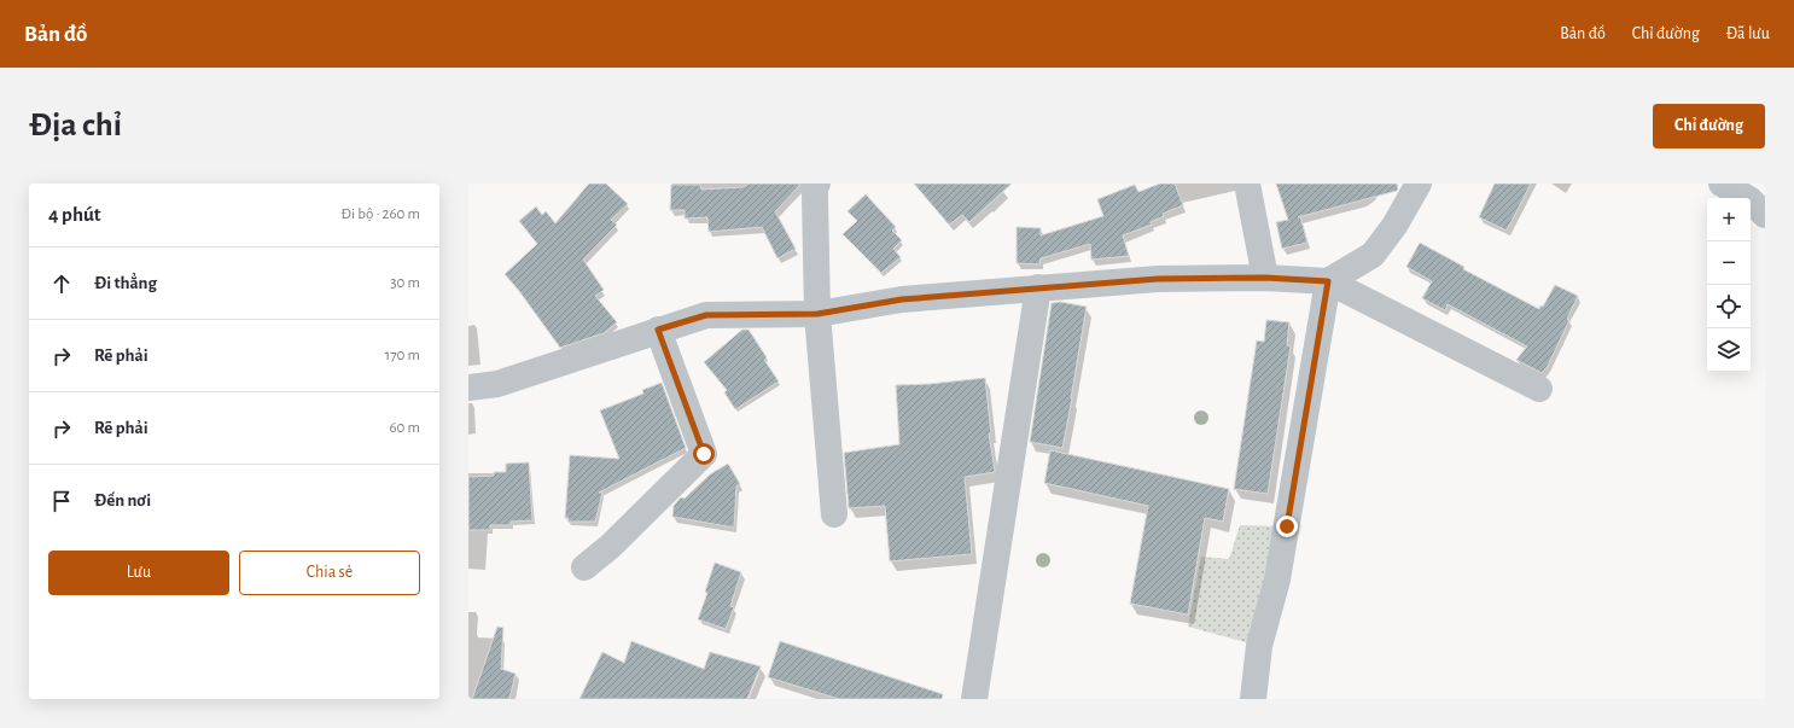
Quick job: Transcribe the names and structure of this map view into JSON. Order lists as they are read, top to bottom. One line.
{"page":{"header":"Bản đồ","nav":["Bản đồ","Chỉ đường","Đã lưu"],"buttons":["Chỉ đường",["Lưu","Chia sẻ"]],"title":"Địa chỉ","heading":["4 phút","Đi bộ · 260 m"],"map_buttons":["+","−"],"list":[["Đi thẳng","30 m"],["Rẽ phải","170 m"],["Rẽ phải","60 m"],"Đến nơi"]}}
